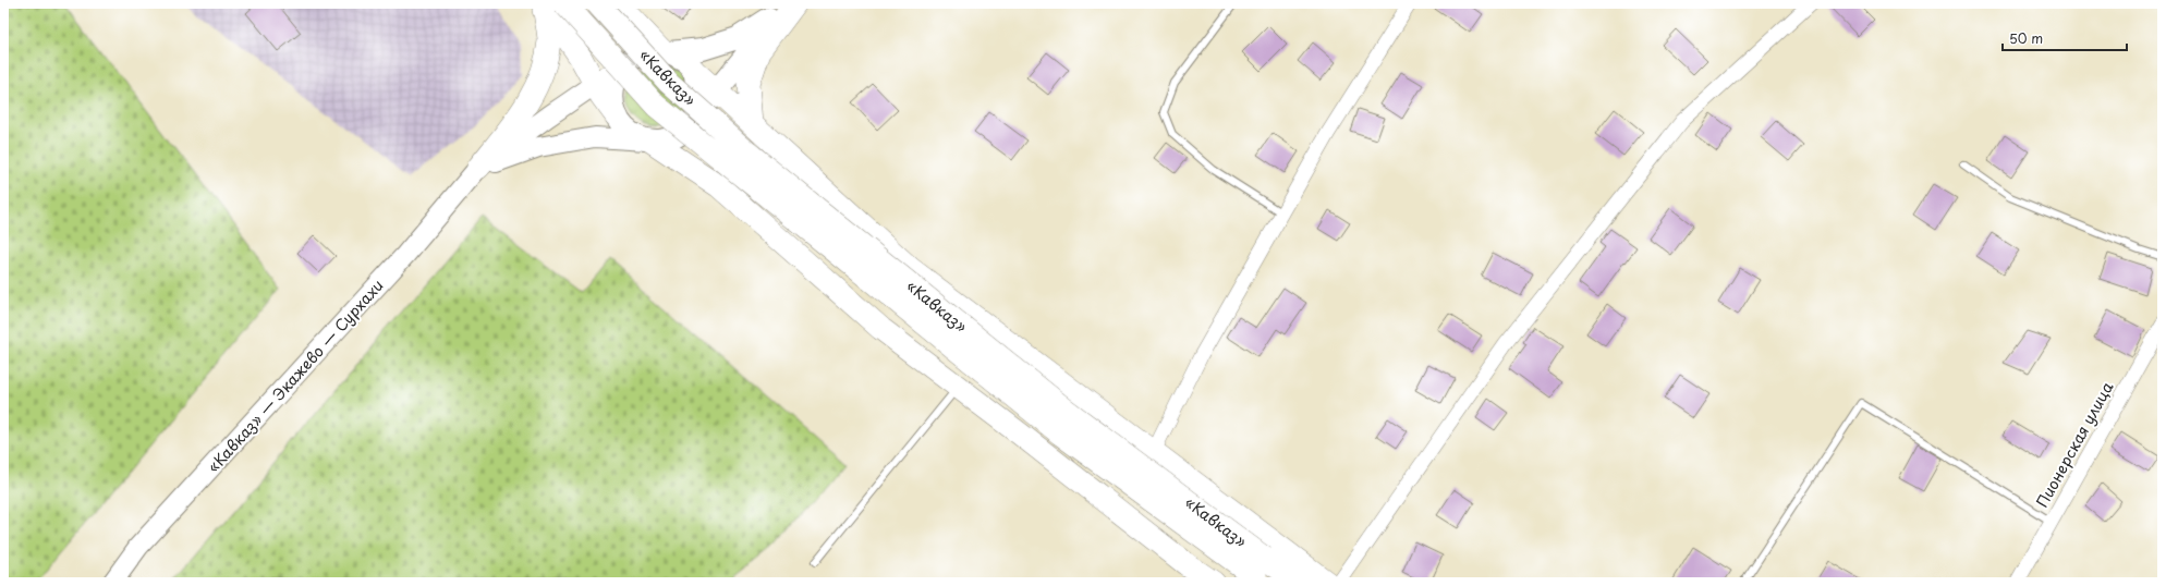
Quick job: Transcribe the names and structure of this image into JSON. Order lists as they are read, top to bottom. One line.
{"streets":{"highway":["«Кавказ»"],"main road":["«Кавказ» — Экажево — Сурхахи"],"street":["Пионерская улица"]},"crossings":[["«Кавказ»","«Кавказ» — Экажево — Сурхахи"]],"scale_bar":"50 m"}
